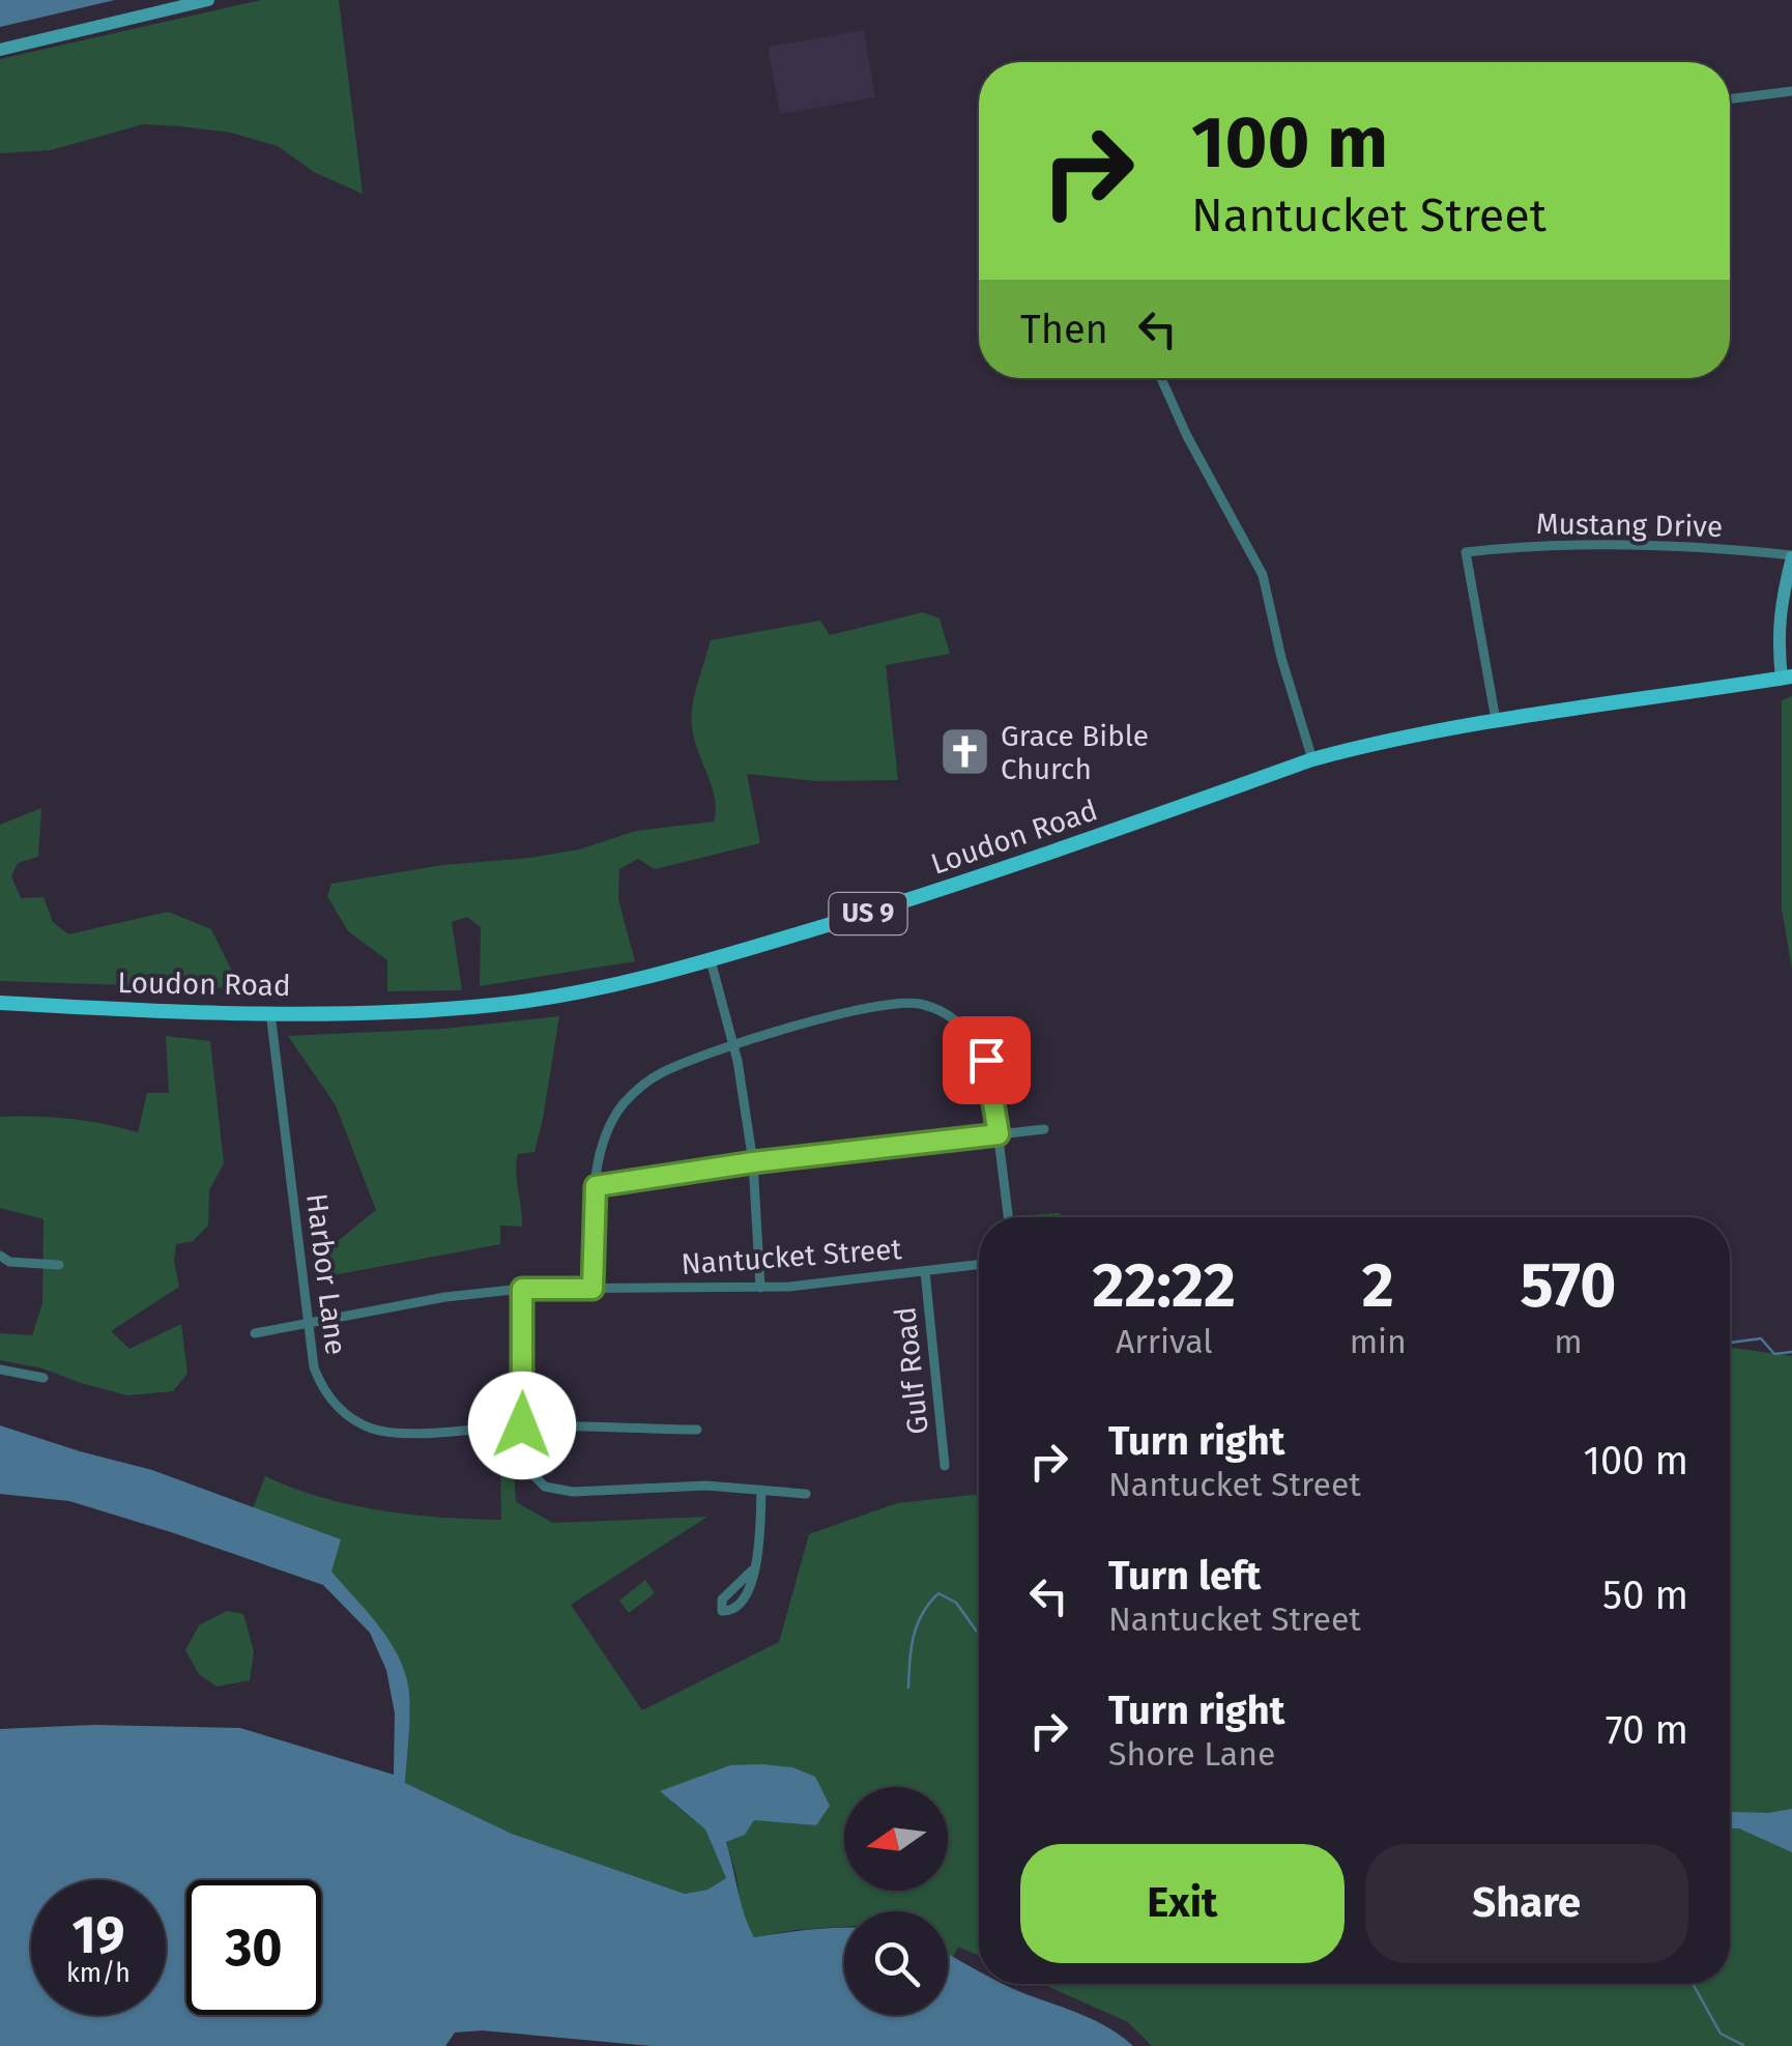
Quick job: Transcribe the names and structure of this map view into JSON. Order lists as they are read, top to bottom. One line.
{"streets":{"main road":["Loudon Road","US 9"],"street":["Mustang Drive","Nantucket Street","Harbor Lane","Gulf Road"]},"crossings":[["Mustang Drive","Loudon Road"],["Loudon Road","Harbor Lane"],["Nantucket Street","Harbor Lane"],["Nantucket Street","Gulf Road"]],"places":{"church":["Grace Bible Church"]},"north":"left","page":{"turn":["100 m","Nantucket Street"],"then":"Then","eta":["22:22","Arrival","2","min","570","m"],"list":[{"name":"Turn right","note":"Nantucket Street","value":"100 m"},{"name":"Turn left","note":"Nantucket Street","value":"50 m"},{"name":"Turn right","note":"Shore Lane","value":"70 m"}],"buttons":["Exit","Share"],"speed":"19 km/h","limit":"30"}}
